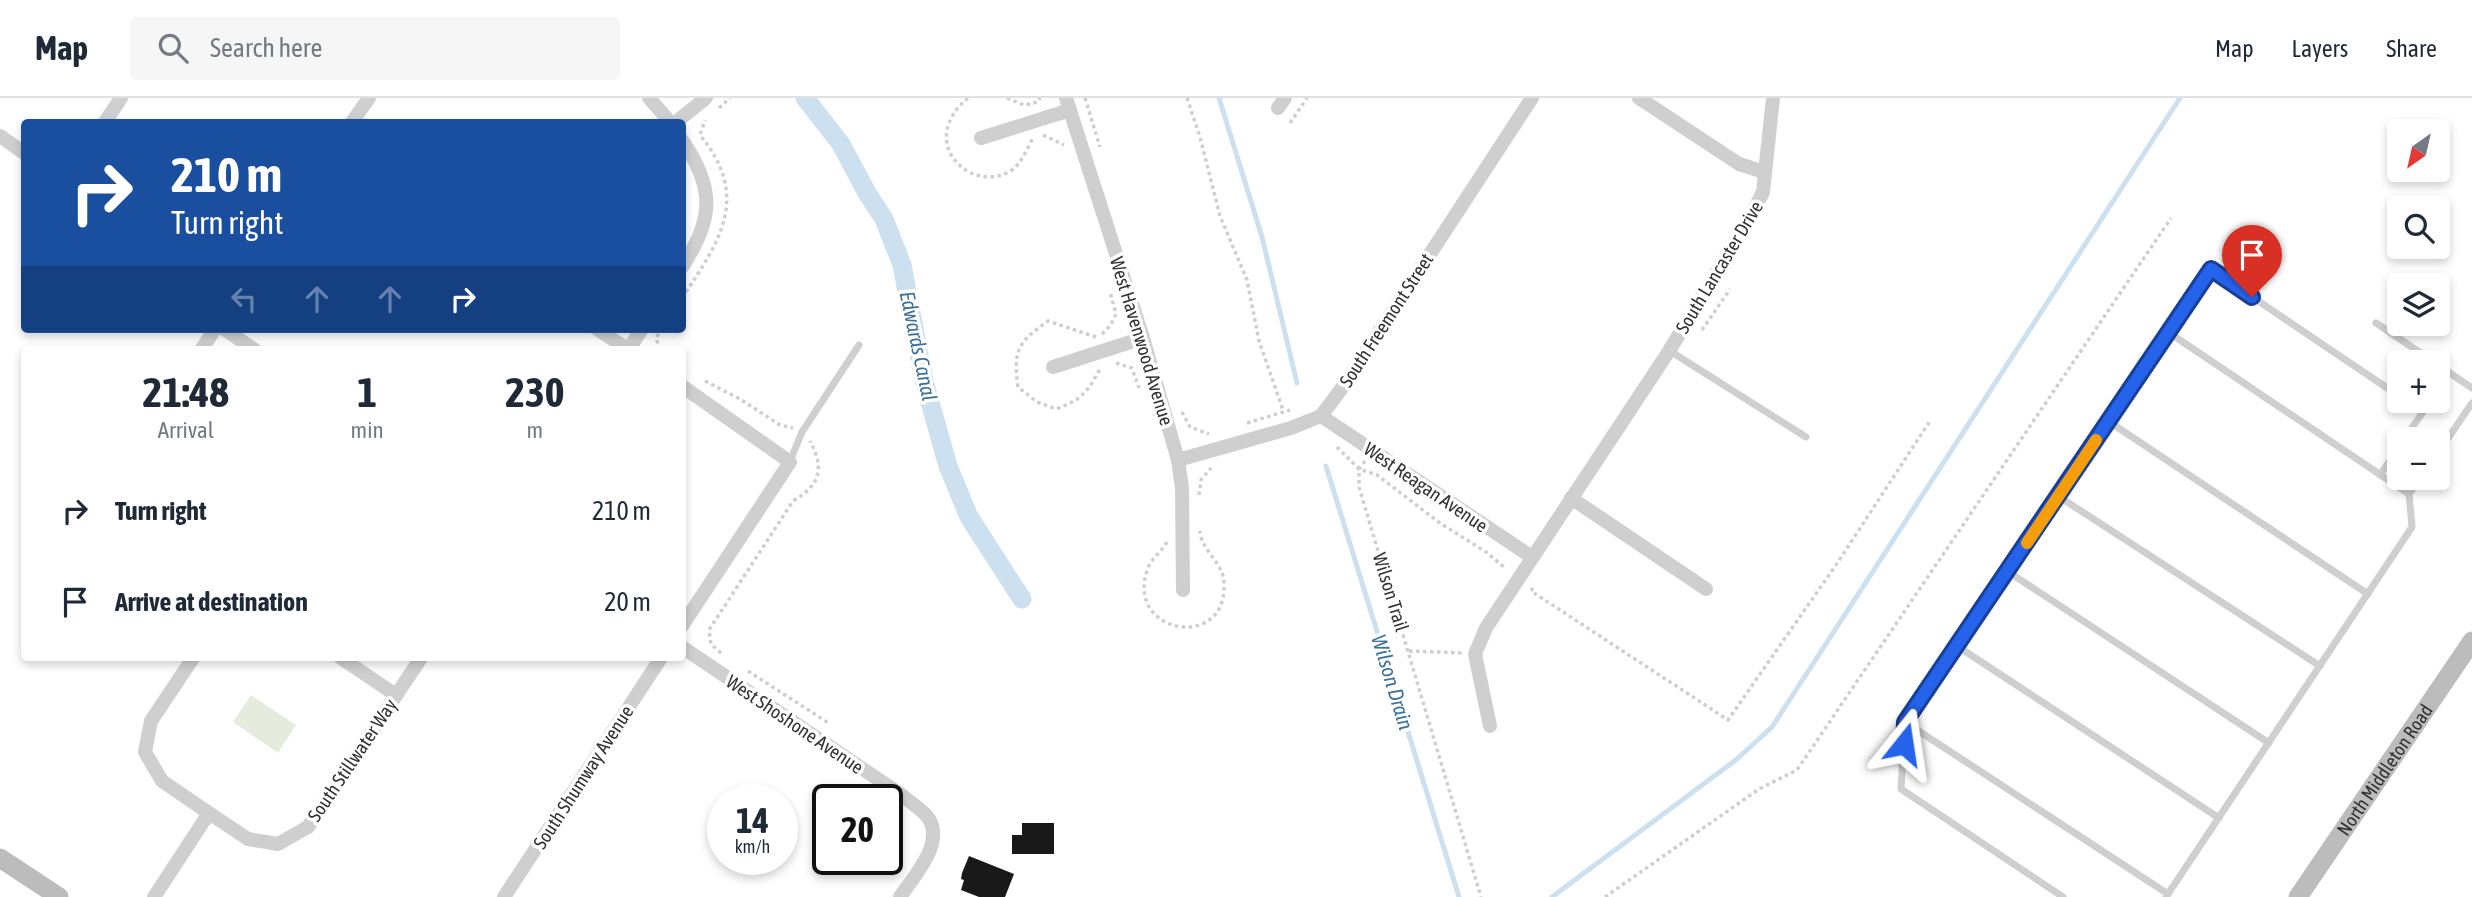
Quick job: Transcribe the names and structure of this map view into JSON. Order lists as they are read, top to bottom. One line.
{"streets":{"main road":["North Middleton Road"],"street":["South Lancaster Drive","South Freemont Street","West Havenwood Avenue","West Reagan Avenue","West Shoshone Avenue","South Stillwater Way","South Shumway Avenue"],"path":["Wilson Trail"]},"crossings":[["South Lancaster Drive","West Reagan Avenue"],["South Freemont Street","West Reagan Avenue"],["West Reagan Avenue","Wilson Trail"]],"water":["Edwards Canal","Wilson Drain"],"north":"bottom left","page":{"header":"Map","search":"Search here","nav":["Map","Layers","Share"],"map_buttons":["+","−"],"turn":["210 m","Turn right"],"eta":["21:48","Arrival","1","min","230","m"],"list":[{"name":"Turn right","value":"210 m"},{"name":"Arrive at destination","value":"20 m"}],"speed":"14 km/h","limit":"20"}}
